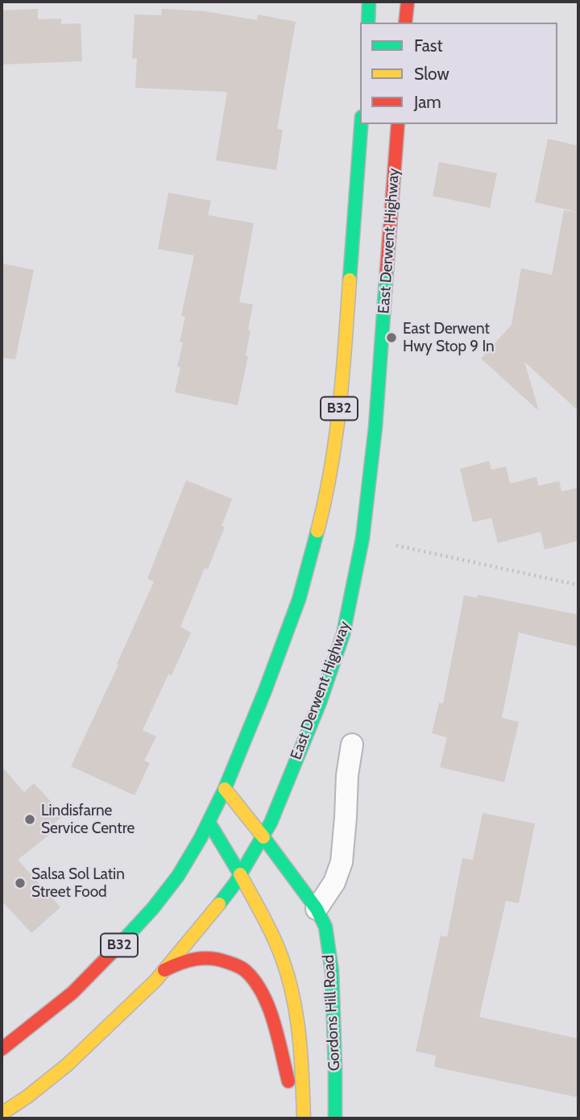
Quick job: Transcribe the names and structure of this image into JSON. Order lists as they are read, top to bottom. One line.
{"streets":{"main road":["East Derwent Highway","B32","Gordons Hill Road"]},"crossings":[["East Derwent Highway","Gordons Hill Road"],["B32","Gordons Hill Road"]],"places":["East Derwent Hwy Stop 9 In","Lindisfarne Service Centre","Salsa Sol Latin Street Food"],"legend":["Fast","Slow","Jam"]}
